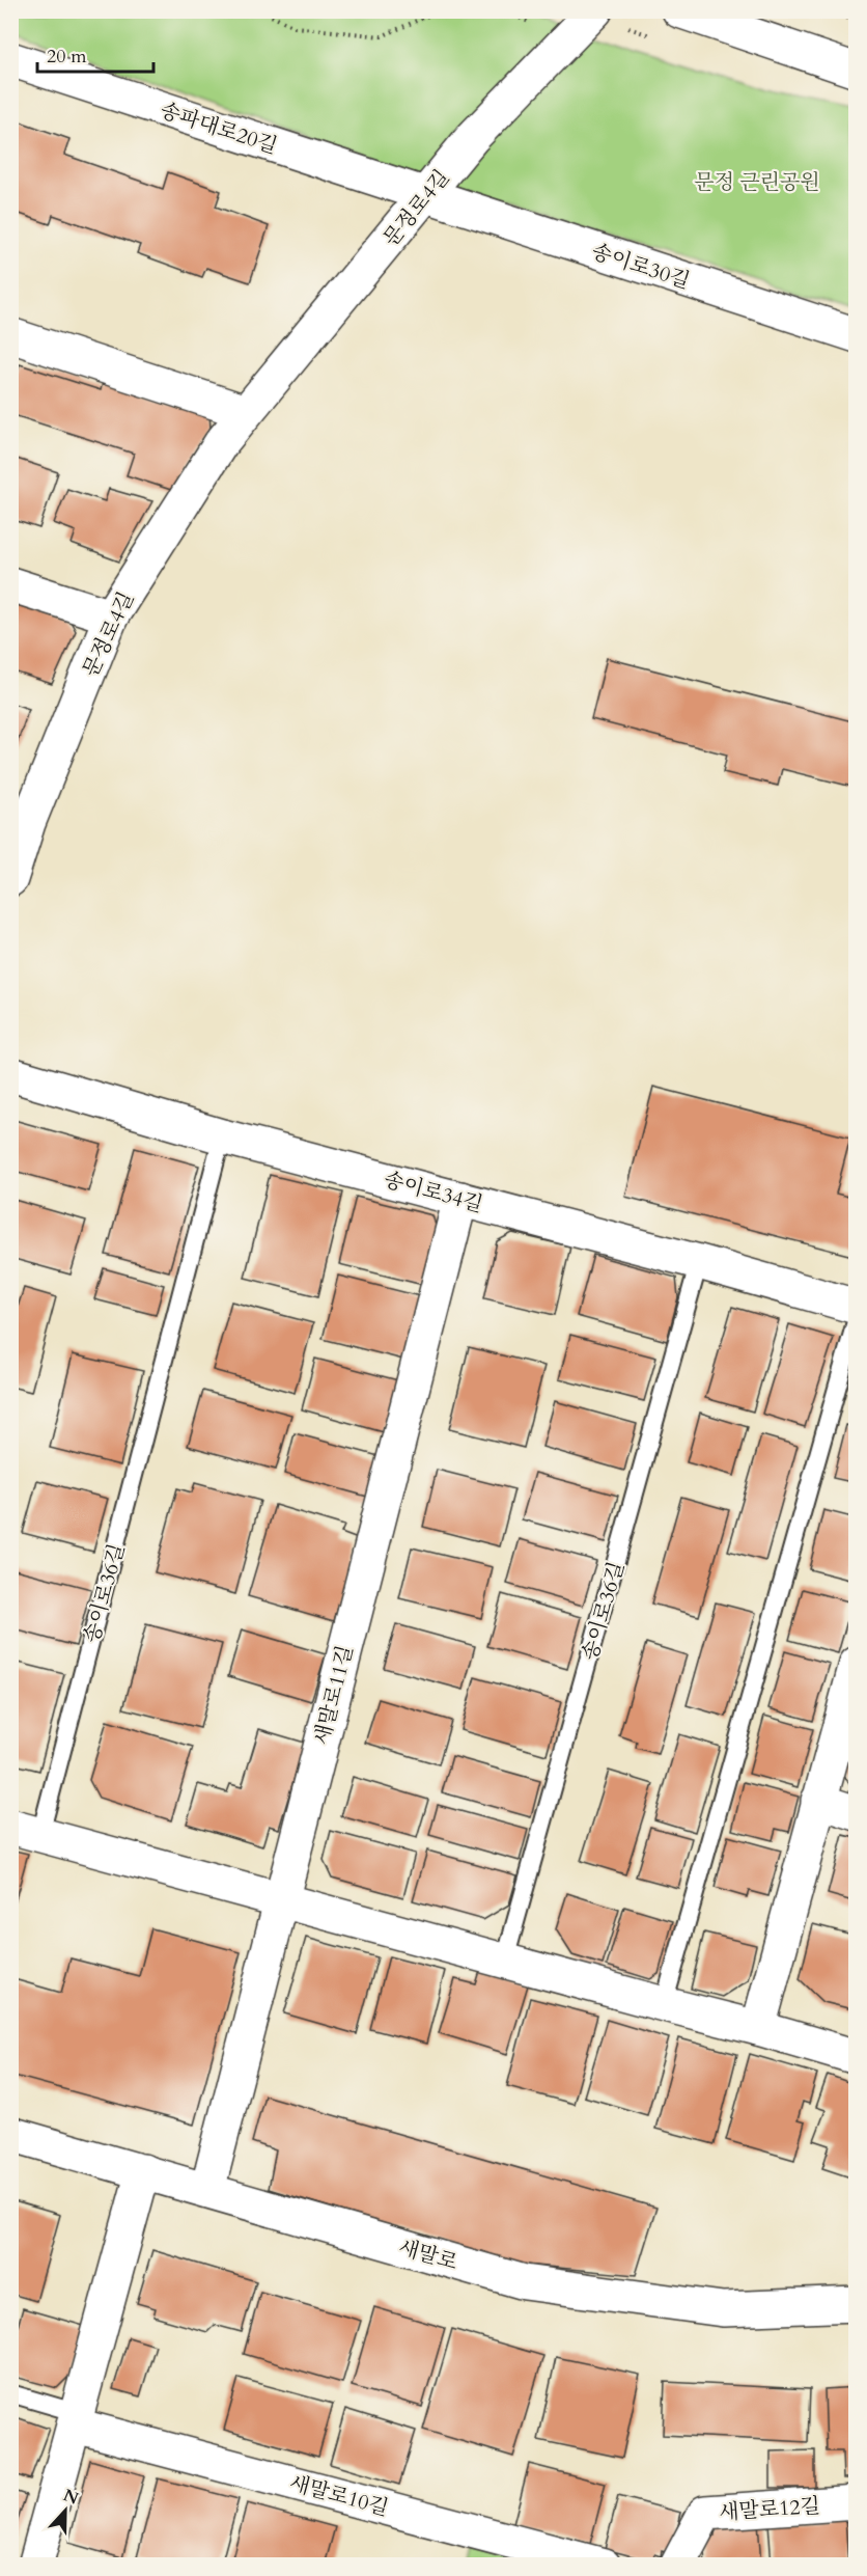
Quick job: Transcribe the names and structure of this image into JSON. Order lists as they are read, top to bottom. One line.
{"streets":{"street":["송파대로20길","문정로4길","송이로30길","송이로34길","송이로36길","새말로11길","새말로","새말로10길","새말로12길"]},"crossings":[["송파대로20길","문정로4길"],["송파대로20길","송이로30길"],["문정로4길","송이로30길"],["송이로34길","송이로36길"],["송이로34길","새말로11길"],["송이로36길","새말로11길"],["새말로11길","새말로"]],"parks":["문정 근린공원"],"scale_bar":"20 m","north":"top"}
